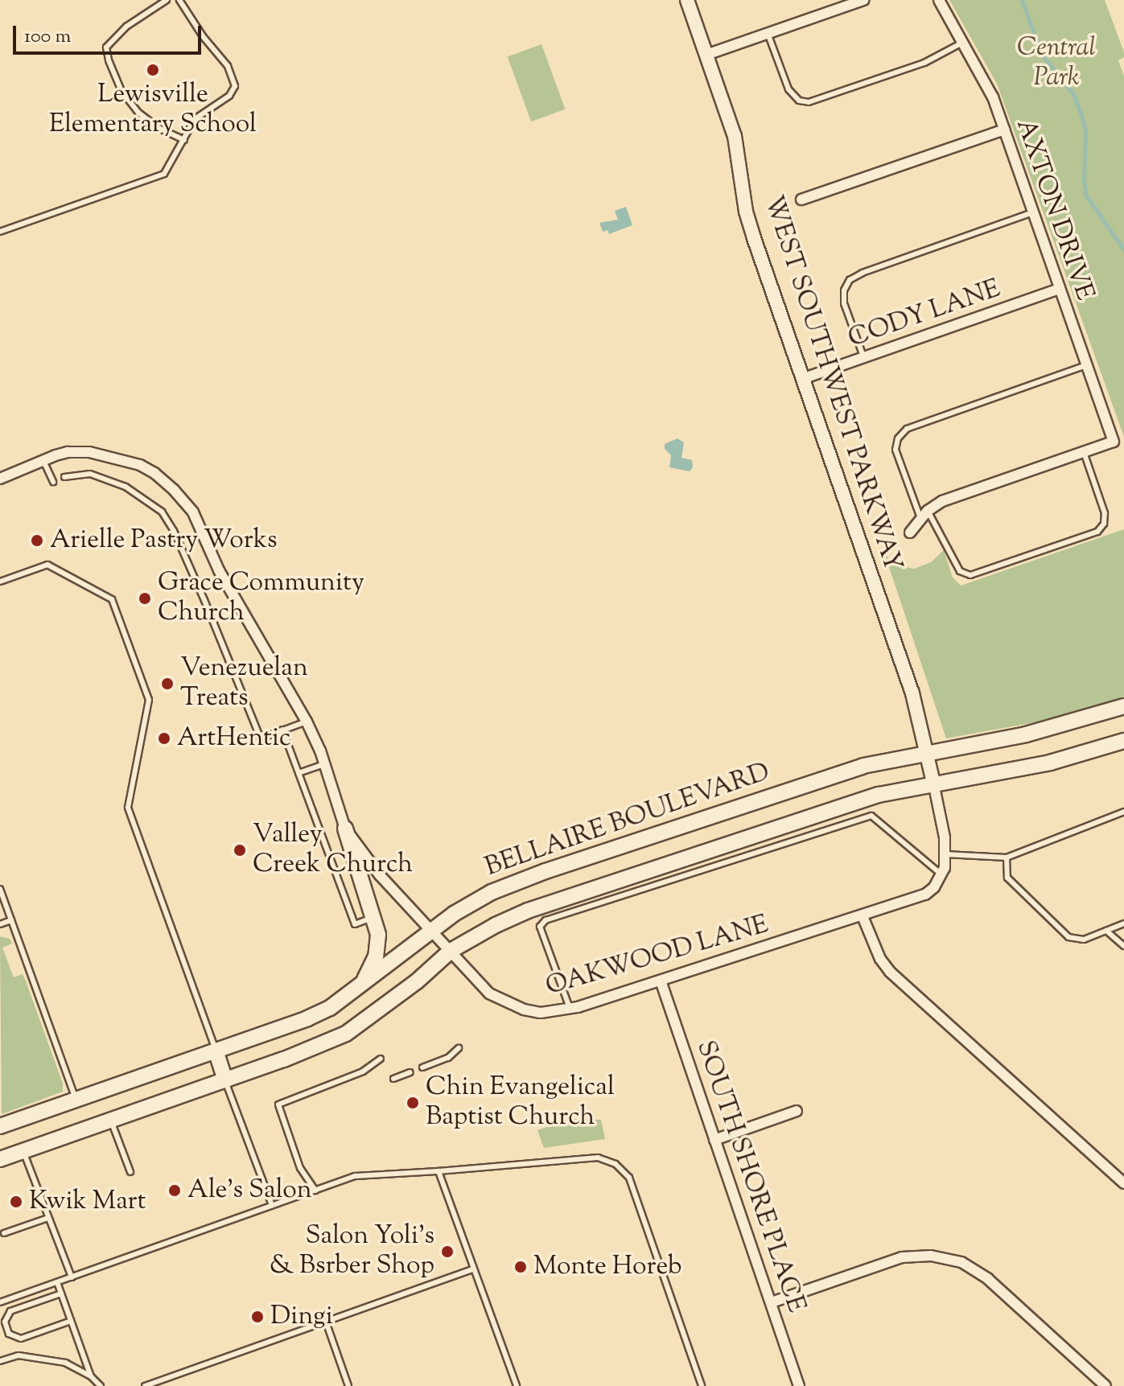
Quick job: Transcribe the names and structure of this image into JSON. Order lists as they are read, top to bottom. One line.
{"streets":{"main road":["BELLAIRE BOULEVARD"],"street":["AXTON DRIVE","CODY LANE","WEST SOUTHWEST PARKWAY","OAKWOOD LANE","SOUTH SHORE PLACE"]},"crossings":[["AXTON DRIVE","CODY LANE"],["CODY LANE","WEST SOUTHWEST PARKWAY"],["WEST SOUTHWEST PARKWAY","BELLAIRE BOULEVARD"],["BELLAIRE BOULEVARD","OAKWOOD LANE"],["OAKWOOD LANE","SOUTH SHORE PLACE"]],"parks":["Central Park"],"places":["Lewisville Elementary School","Arielle Pastry Works","Grace Community Church","Venezuelan Treats","ArtHentic","Valley Creek Church","Chin Evangelical Baptist Church","Ale's Salon","Kwik Mart","Salon Yoli's & Bsrber Shop","Monte Horeb","Dingi"],"scale_bar":"100 m"}
